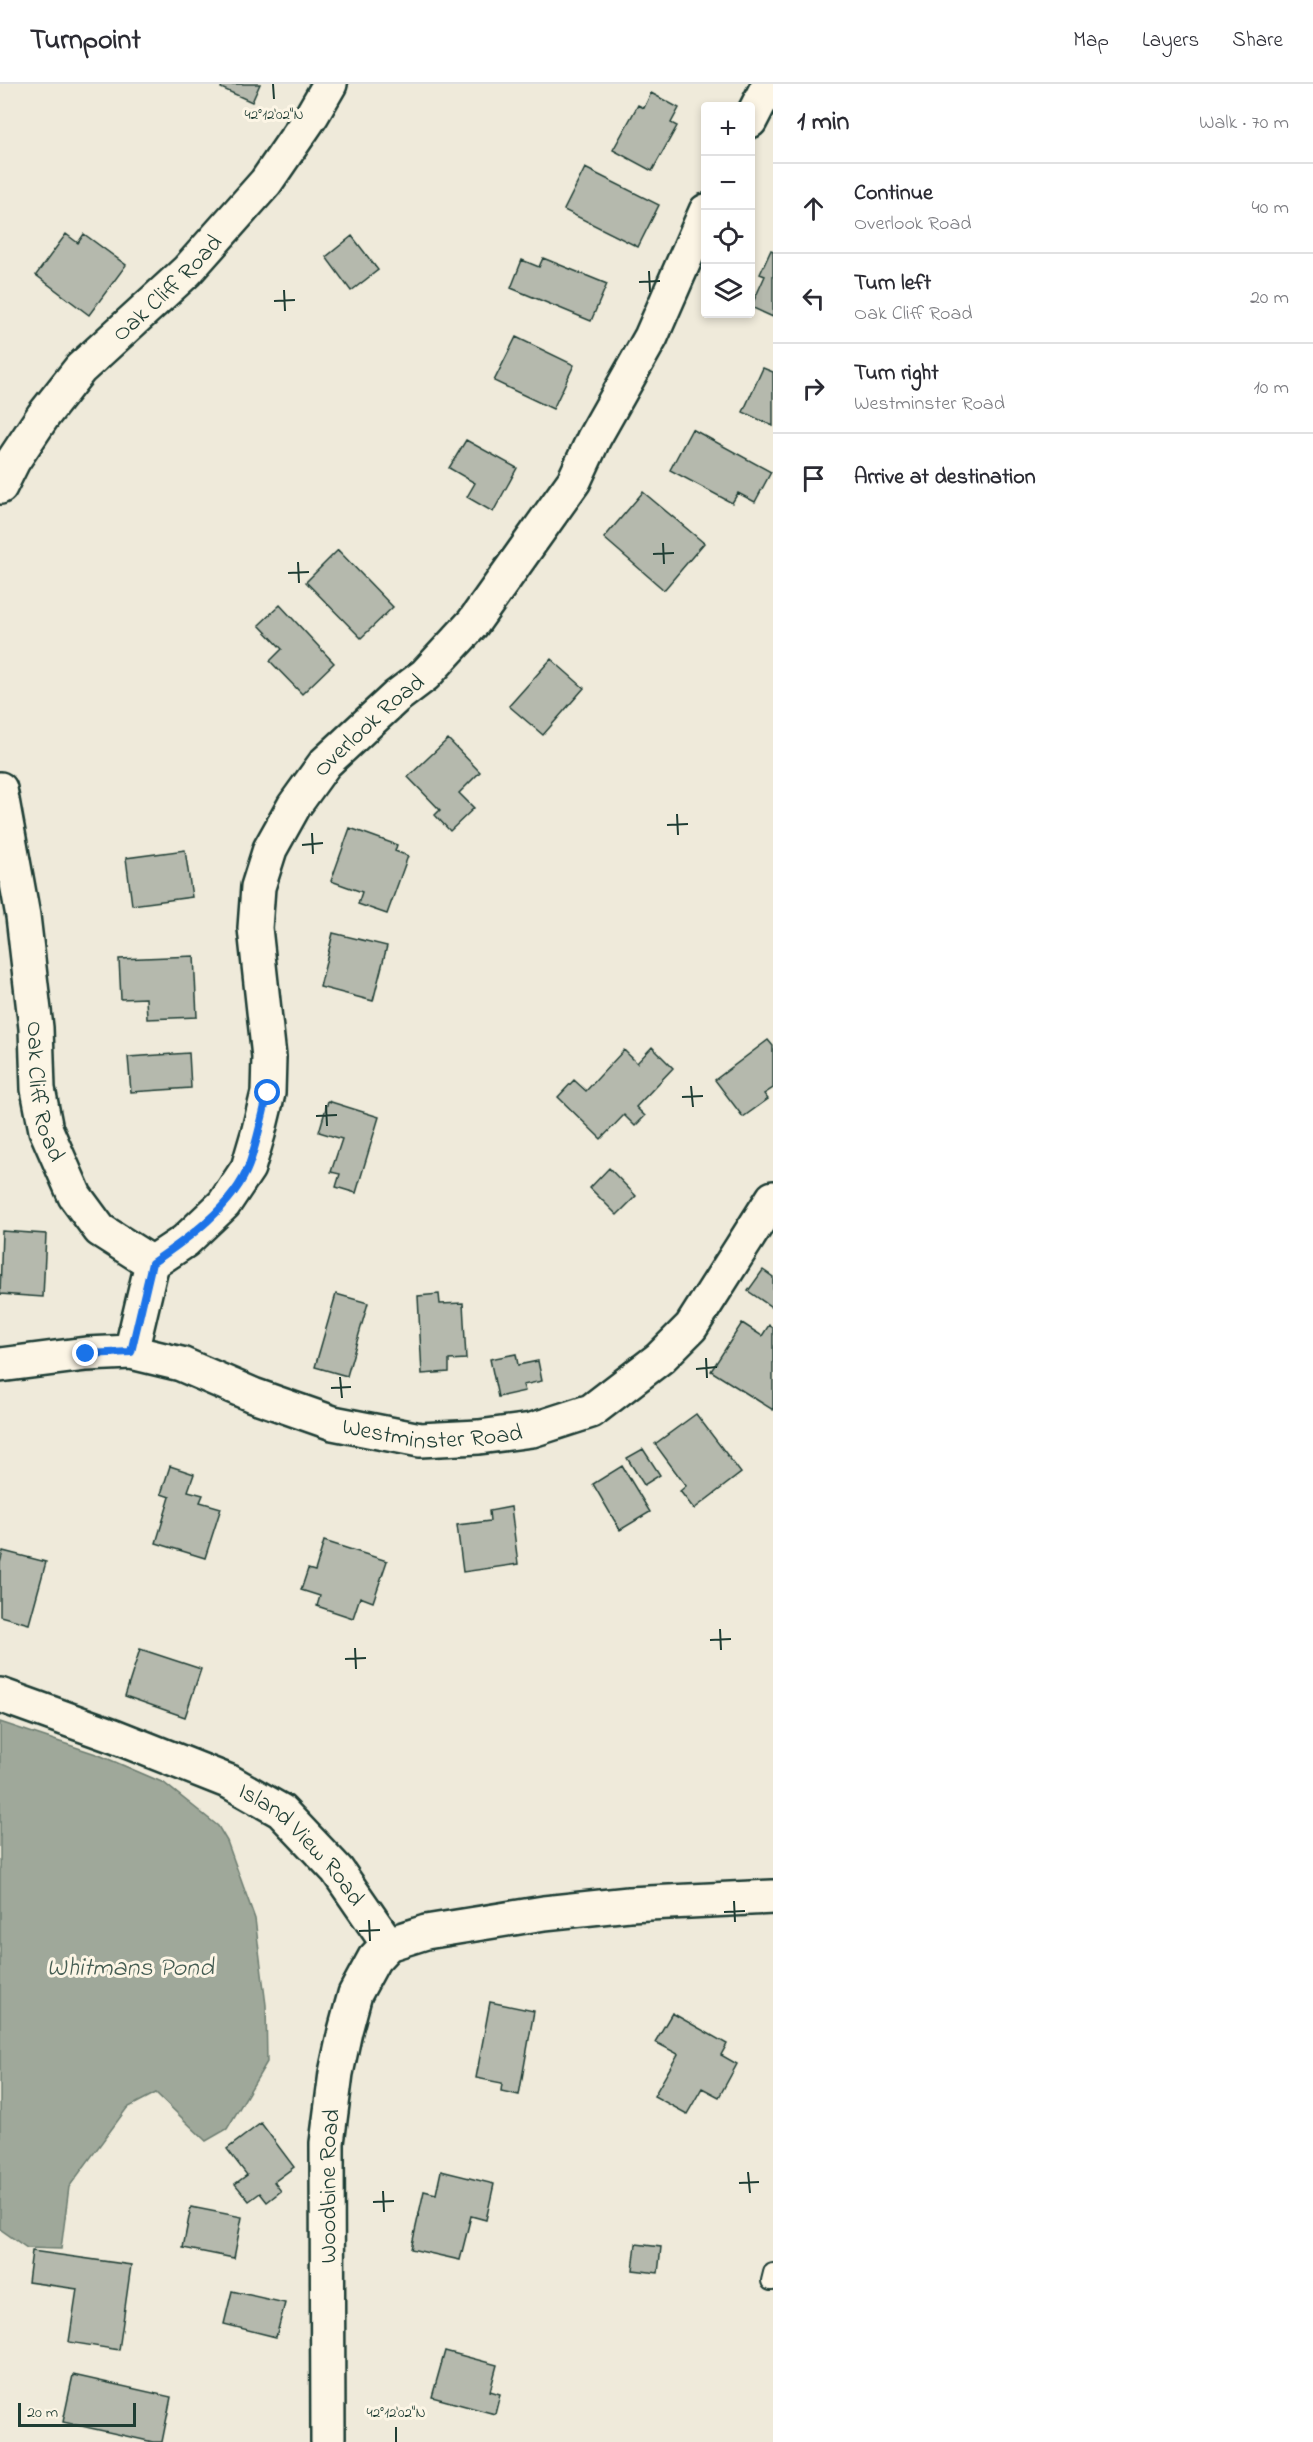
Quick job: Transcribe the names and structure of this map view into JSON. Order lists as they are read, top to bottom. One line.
{"streets":{"street":["Oak Cliff Road","Overlook Road","Westminster Road","Island View Road","Woodbine Road"]},"crossings":[["Oak Cliff Road","Overlook Road"],["Island View Road","Woodbine Road"]],"water":["Whitmans Pond"],"scale_bar":"20 m","page":{"header":"Turnpoint","nav":["Map","Layers","Share"],"heading":["1 min","Walk · 70 m"],"map_buttons":["+","−"],"list":[["Continue","Overlook Road","40 m"],["Turn left","Oak Cliff Road","20 m"],["Turn right","Westminster Road","10 m"],"Arrive at destination"],"scale":"20 m"},"coordinates":["42°12'02\"N"]}
